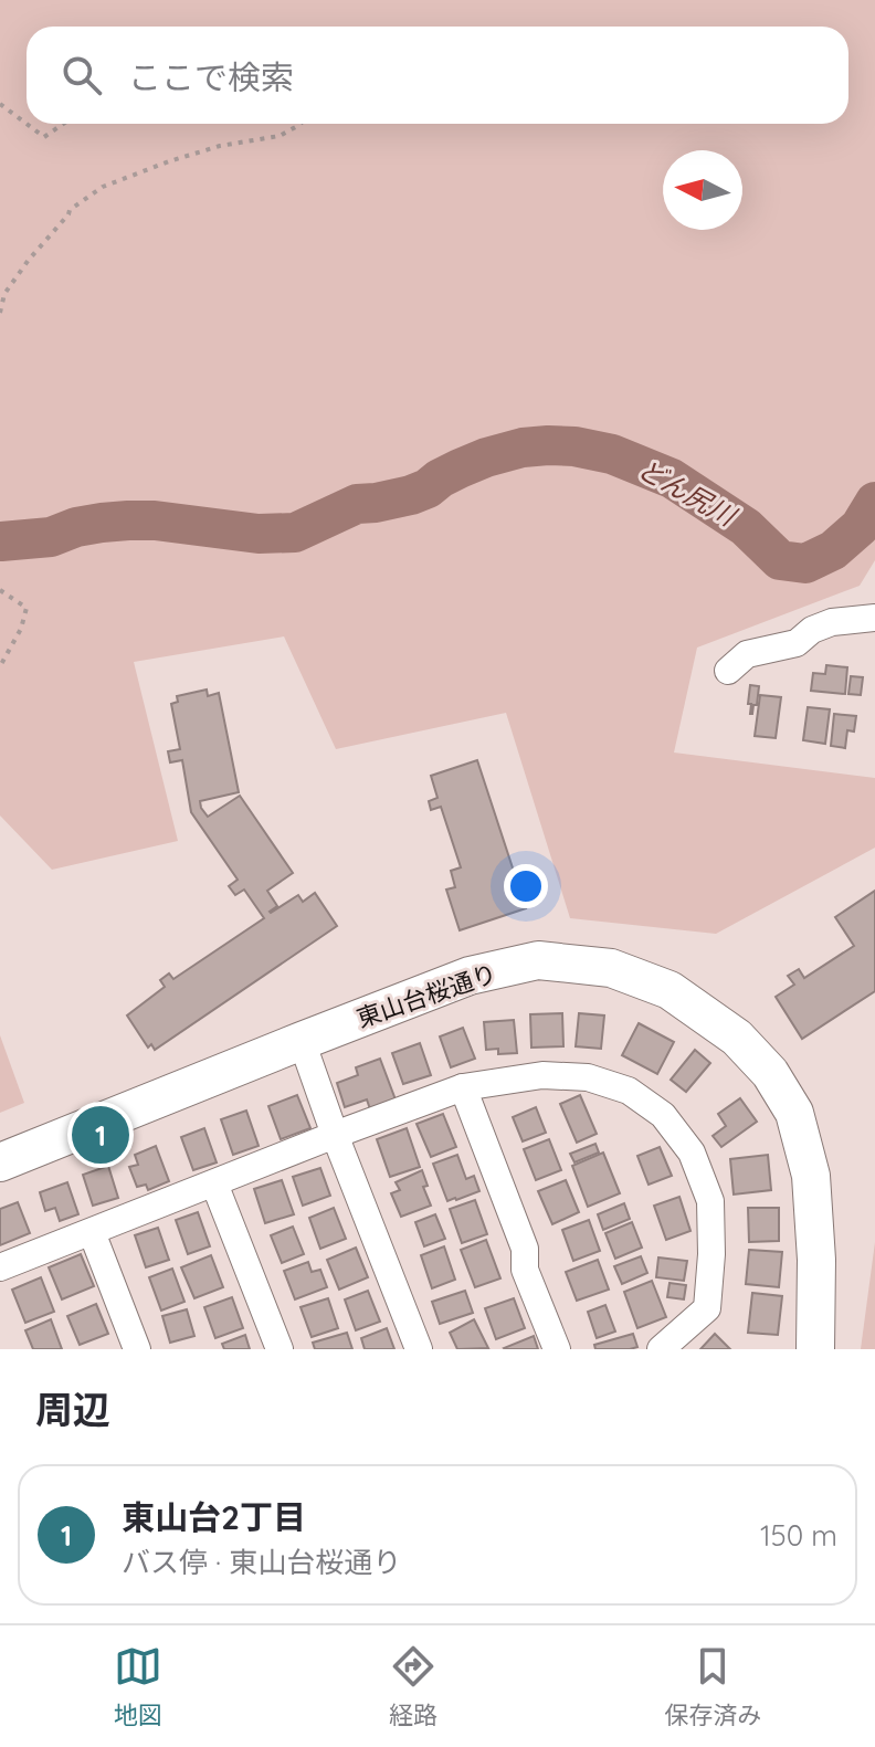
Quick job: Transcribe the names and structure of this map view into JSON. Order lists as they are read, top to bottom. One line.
{"streets":{"street":["東山台桜通り"]},"water":["どん尻川"],"north":"left","page":{"search":"ここで検索","pins":"1","heading":"周辺","list":[{"mark":"1","name":"東山台2丁目","note":"バス停 · 東山台桜通り","value":"150 m"}],"nav":["地図","経路","保存済み"]}}
